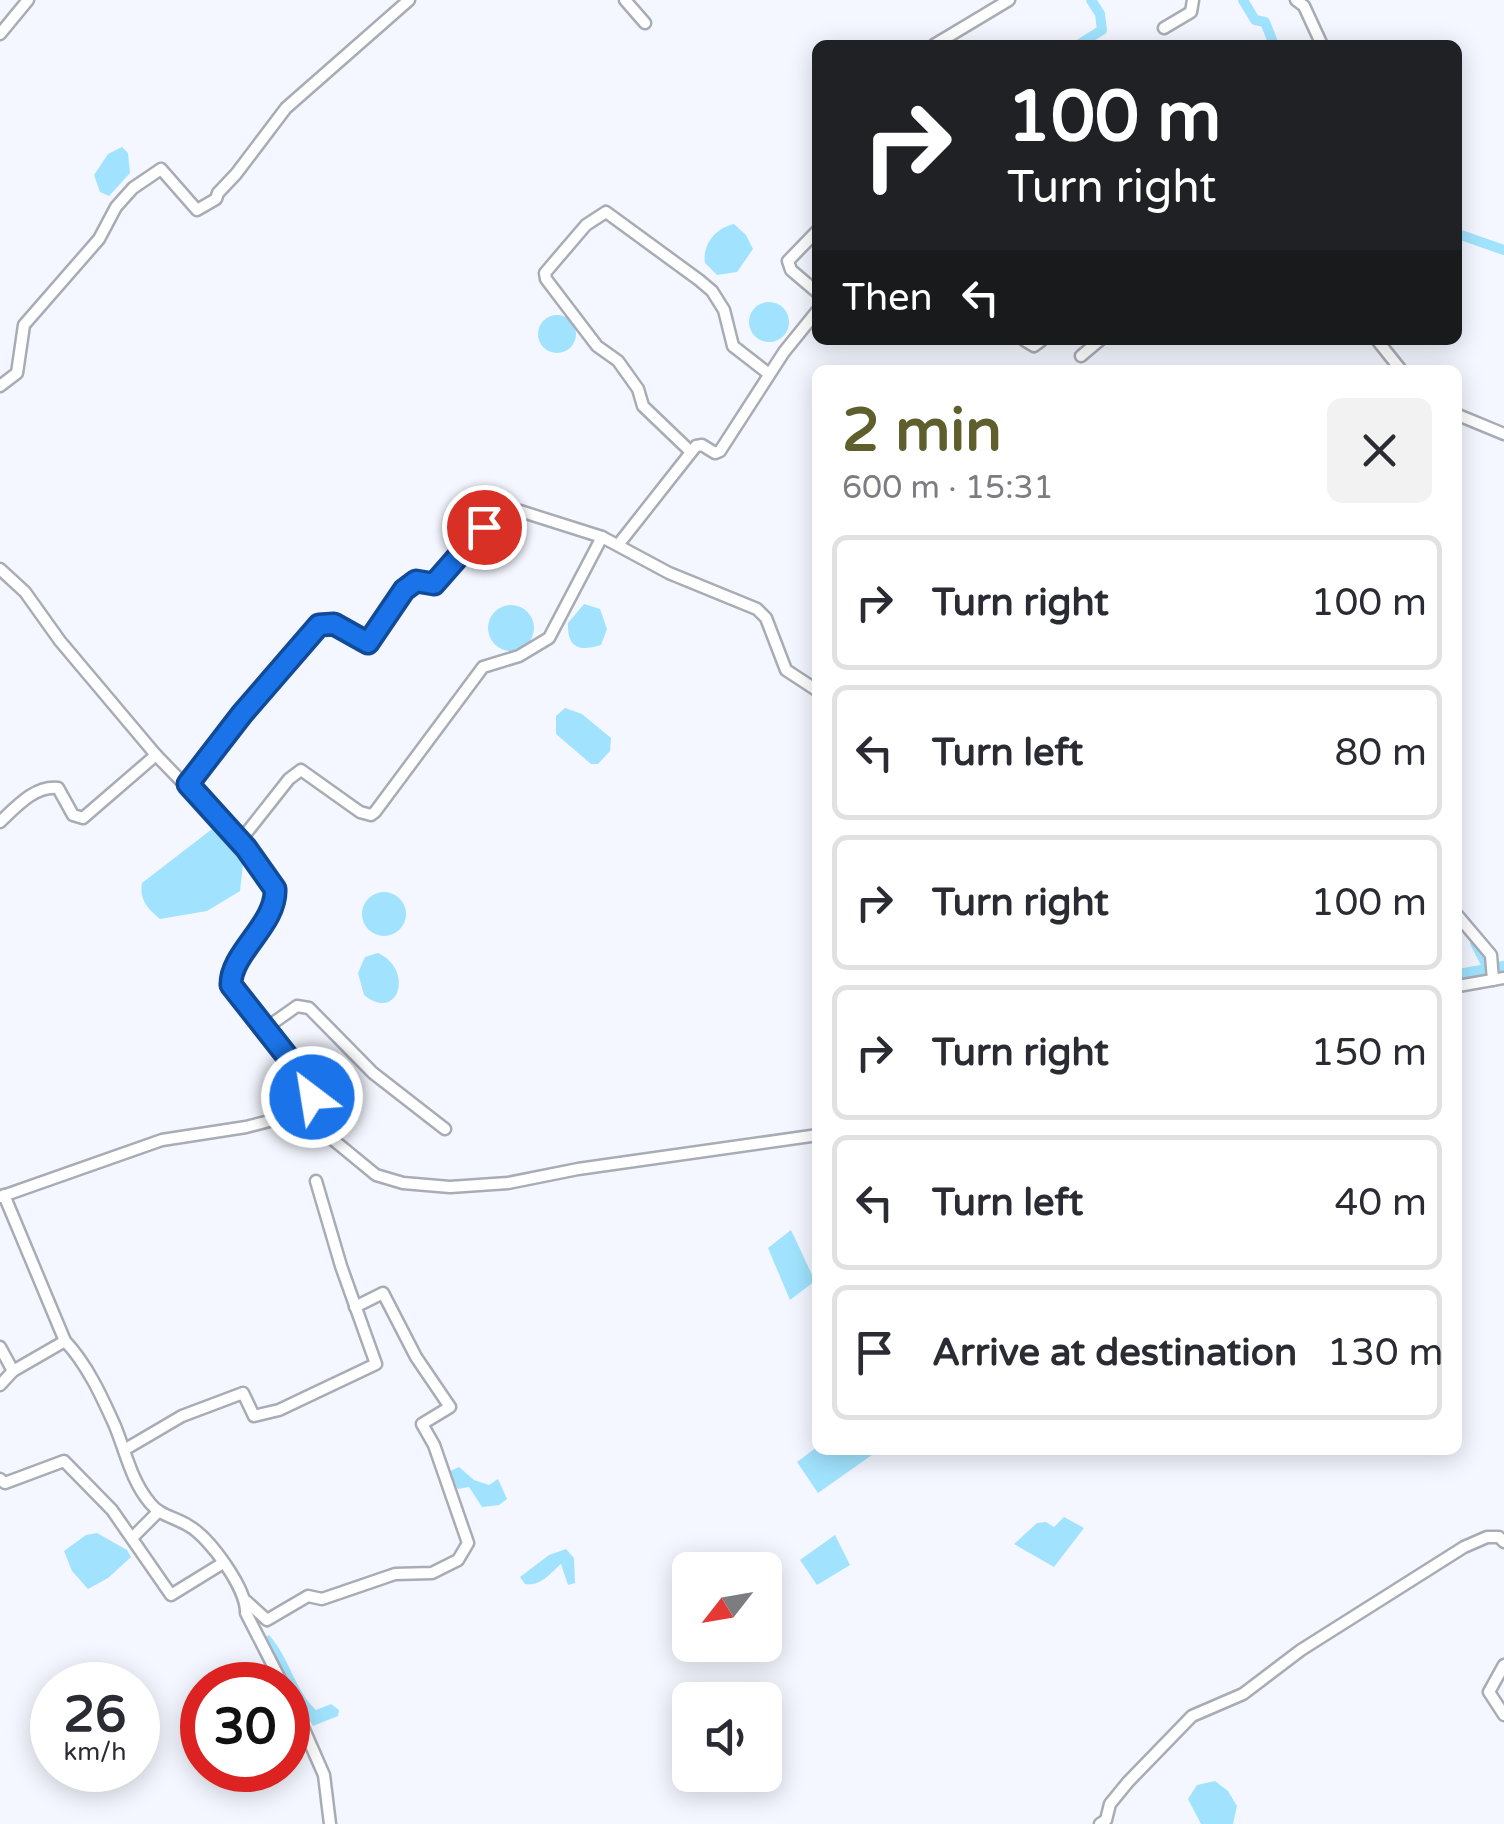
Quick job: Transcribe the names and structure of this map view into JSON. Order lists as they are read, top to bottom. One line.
{"north":"bottom left","page":{"turn":["100 m","Turn right"],"then":"Then","heading":["2 min","600 m · 15:31"],"list":[{"name":"Turn right","value":"100 m"},{"name":"Turn left","value":"80 m"},{"name":"Turn right","value":"100 m"},{"name":"Turn right","value":"150 m"},{"name":"Turn left","value":"40 m"},{"name":"Arrive at destination","value":"130 m"}],"speed":"26 km/h","limit":"30"}}
